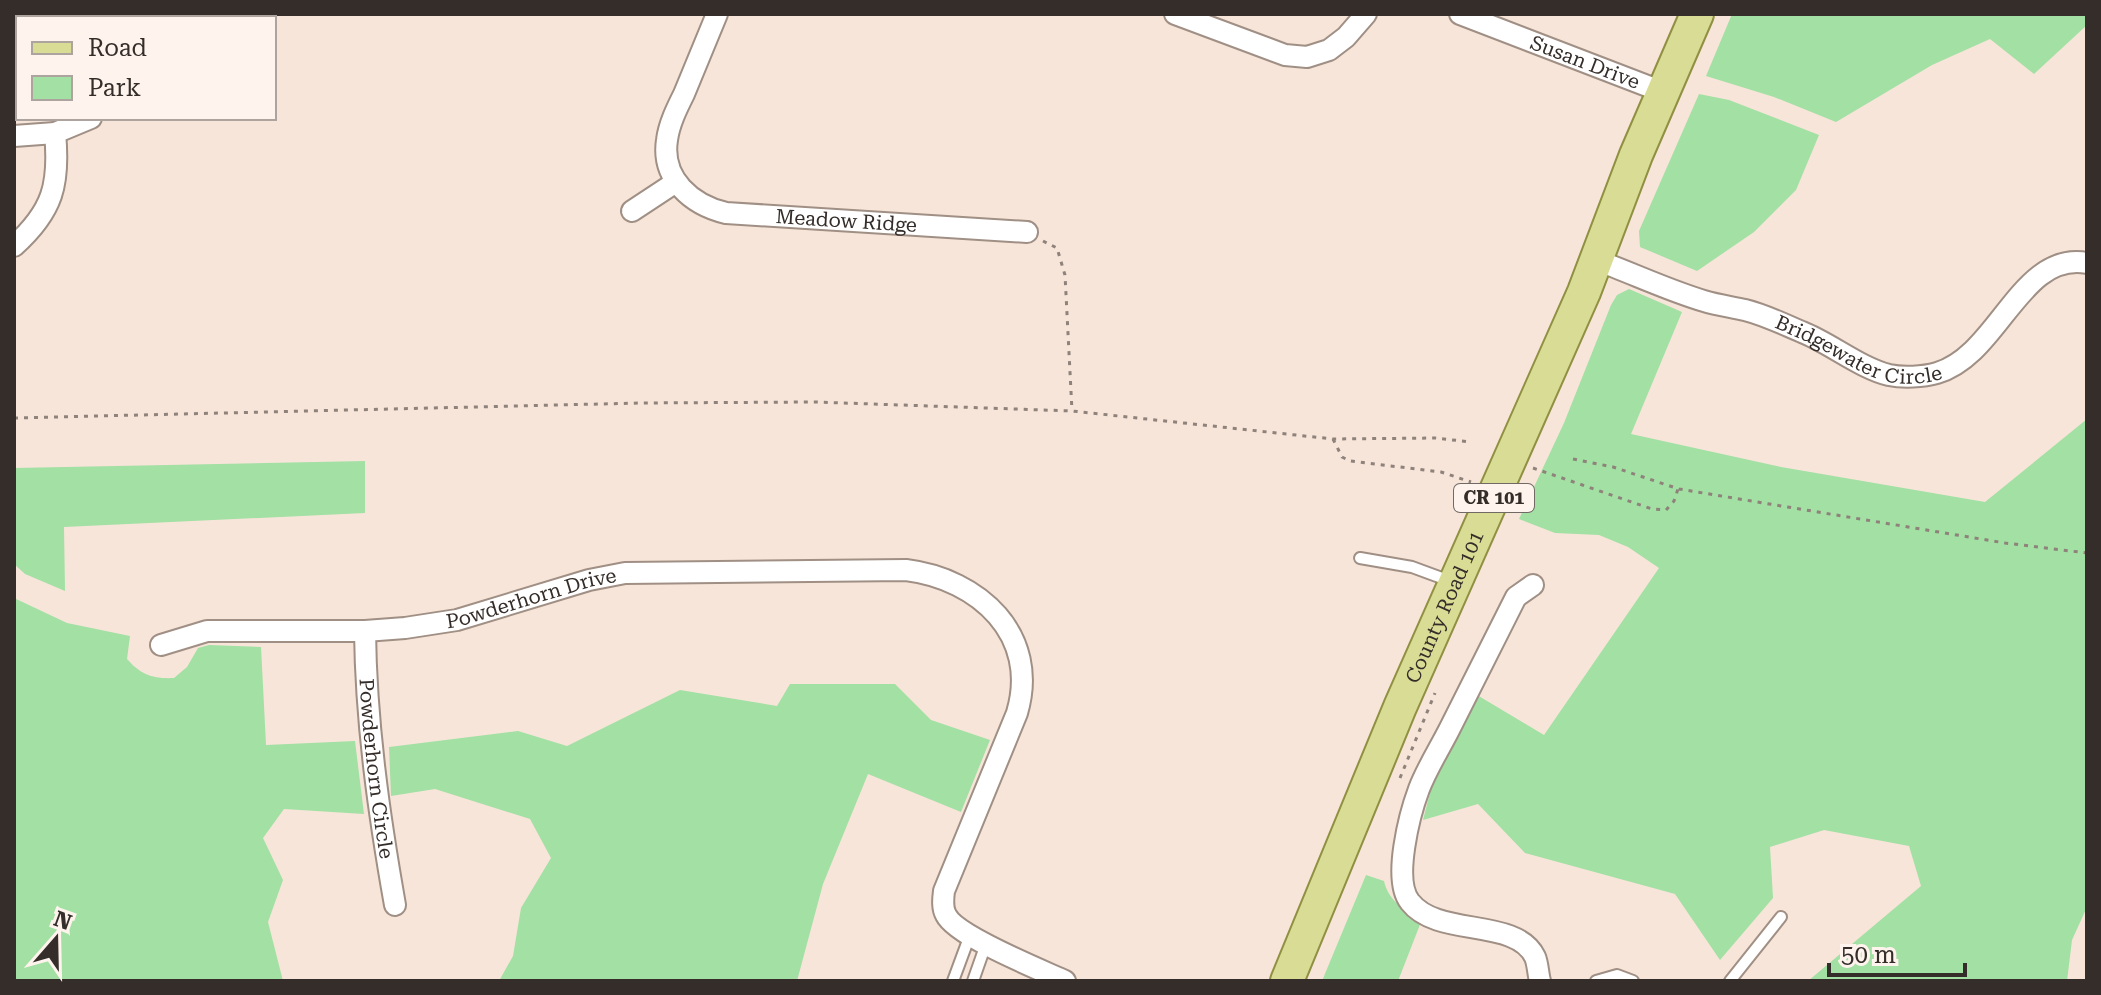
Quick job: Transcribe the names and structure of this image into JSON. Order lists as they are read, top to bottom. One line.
{"streets":{"main road":["CR 101","County Road 101"],"street":["Susan Drive","Meadow Ridge","Bridgewater Circle","Powderhorn Drive","Powderhorn Circle"]},"crossings":[["Susan Drive","County Road 101"],["Bridgewater Circle","County Road 101"],["Powderhorn Drive","Powderhorn Circle"]],"legend":["Road","Park"],"scale_bar":"50 m","north":"top"}
